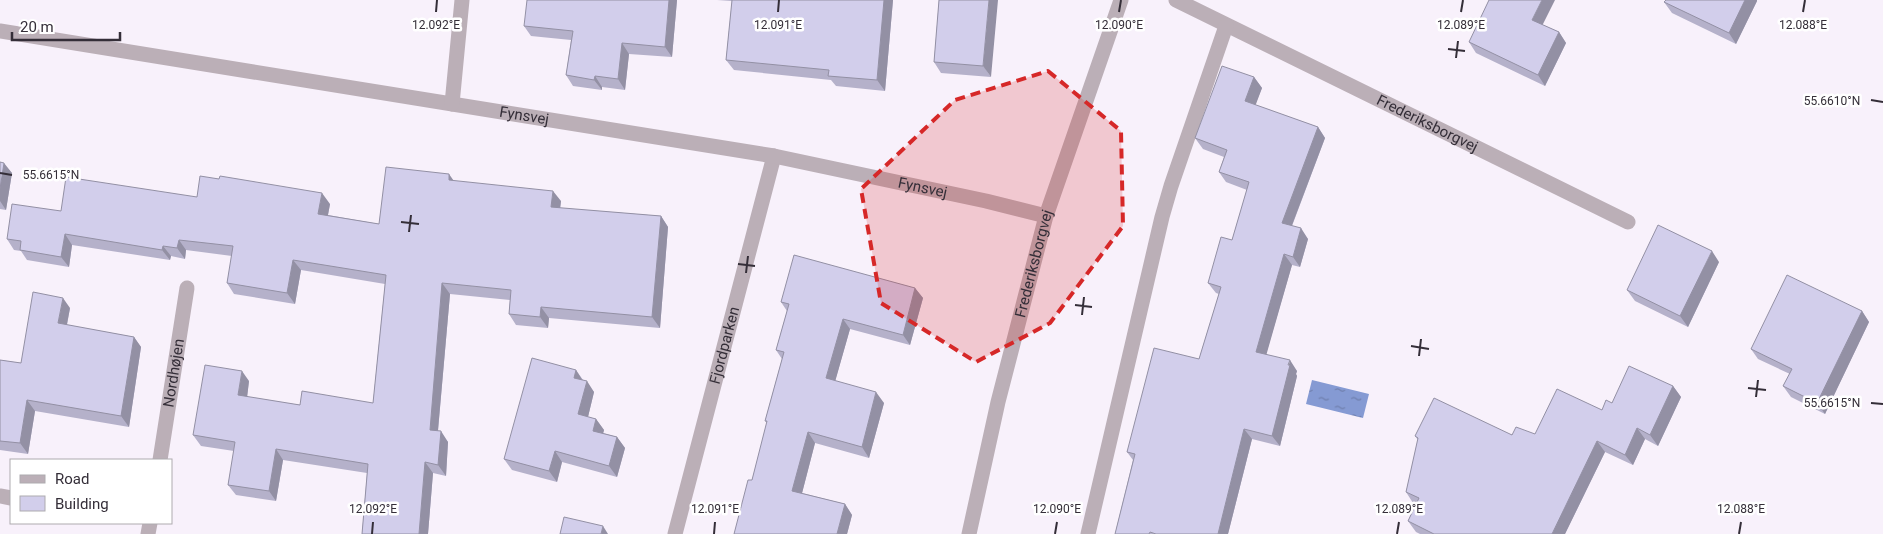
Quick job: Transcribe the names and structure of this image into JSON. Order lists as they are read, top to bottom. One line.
{"streets":{"street":["Fynsvej","Frederiksborgvej","Fjordparken","Nordhøjen"]},"crossings":[["Fynsvej","Frederiksborgvej"],["Fynsvej","Fjordparken"]],"legend":["Road","Building"],"scale_bar":"20 m","coordinates":["12.092°E","12.091°E","12.090°E","12.089°E","12.088°E","55.6610°N","55.6615°N"]}
